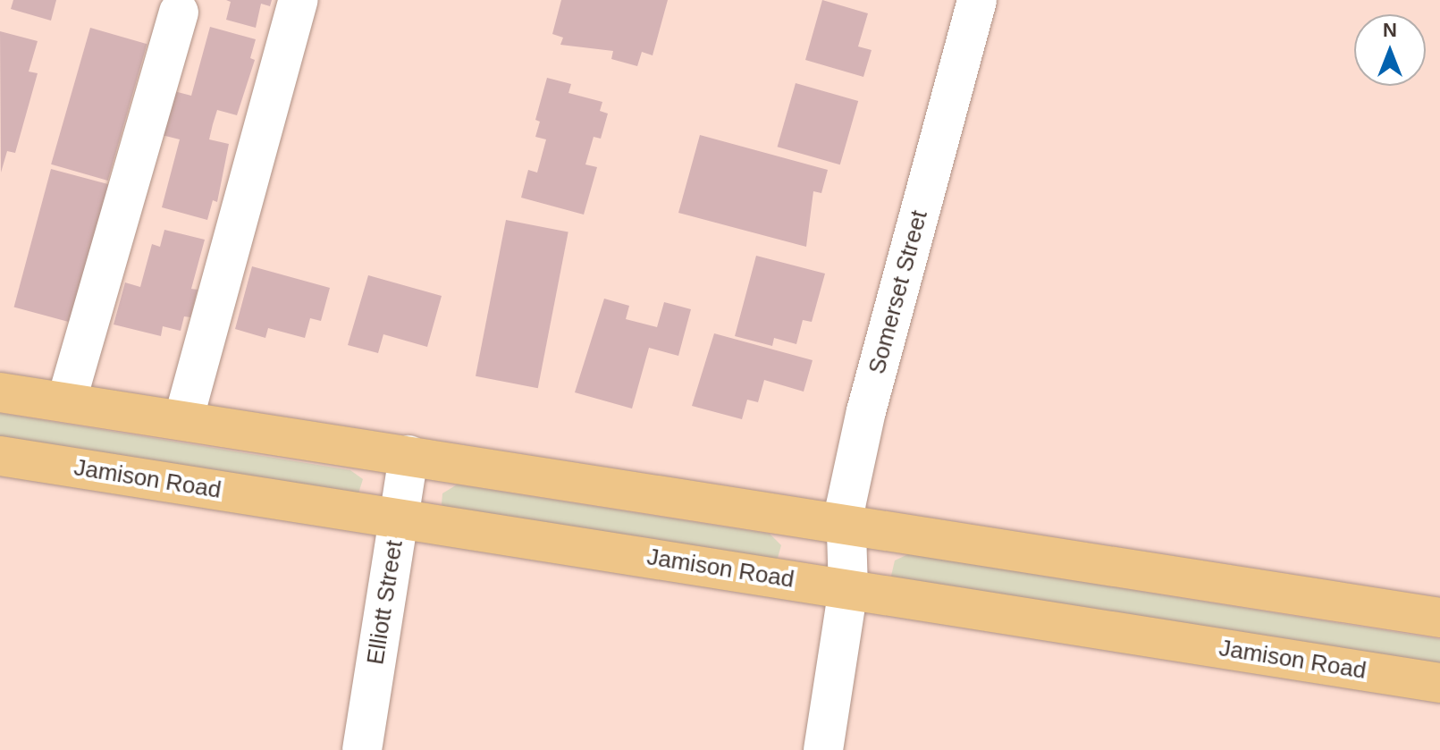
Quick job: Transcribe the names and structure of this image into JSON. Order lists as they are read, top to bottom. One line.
{"streets":{"main road":["Jamison Road"],"street":["Somerset Street","Elliott Street"]},"crossings":[["Somerset Street","Jamison Road"],["Jamison Road","Elliott Street"]],"north":"top"}
